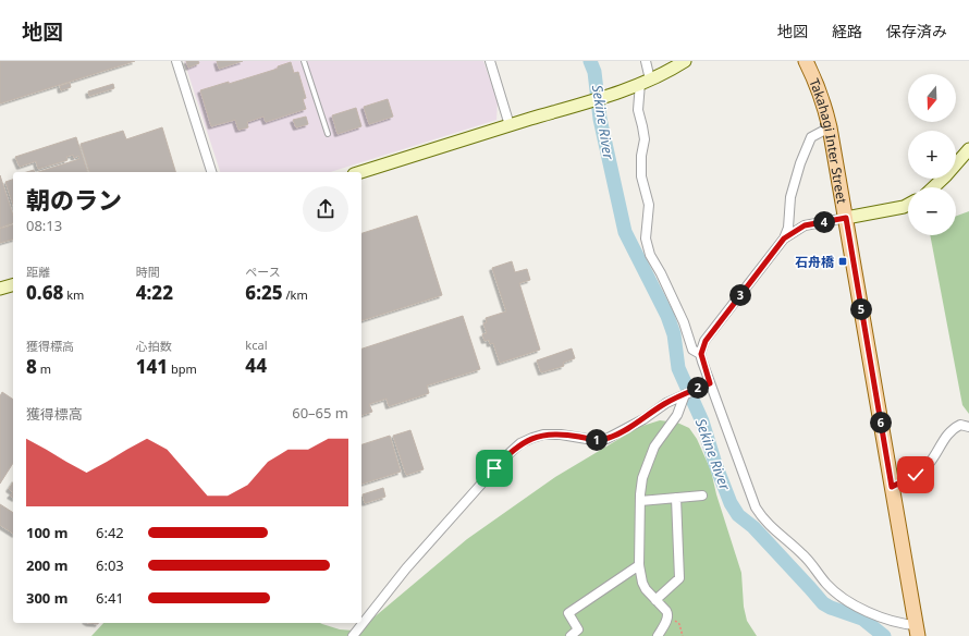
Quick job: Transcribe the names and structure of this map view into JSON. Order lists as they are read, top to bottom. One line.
{"streets":{"main road":["Takahagi Inter Street"]},"water":["Sekine River"],"places":{"transit":["石舟橋"]},"north":"bottom","page":{"header":"地図","nav":["地図","経路","保存済み"],"map_buttons":["+","−"],"heading":["朝のラン","08:13"],"pins":["4","3","5","2","6","1"],"stats":[["距離","0.68 km"],["時間","4:22"],["ペース","6:25 /km"],["獲得標高","8 m"],["心拍数","141 bpm"],["kcal","44"]],"chart":["獲得標高","60–65 m"],"list":[{"name":"100 m","note":"6:42"},{"name":"200 m","note":"6:03"},{"name":"300 m","note":"6:41"}]}}
